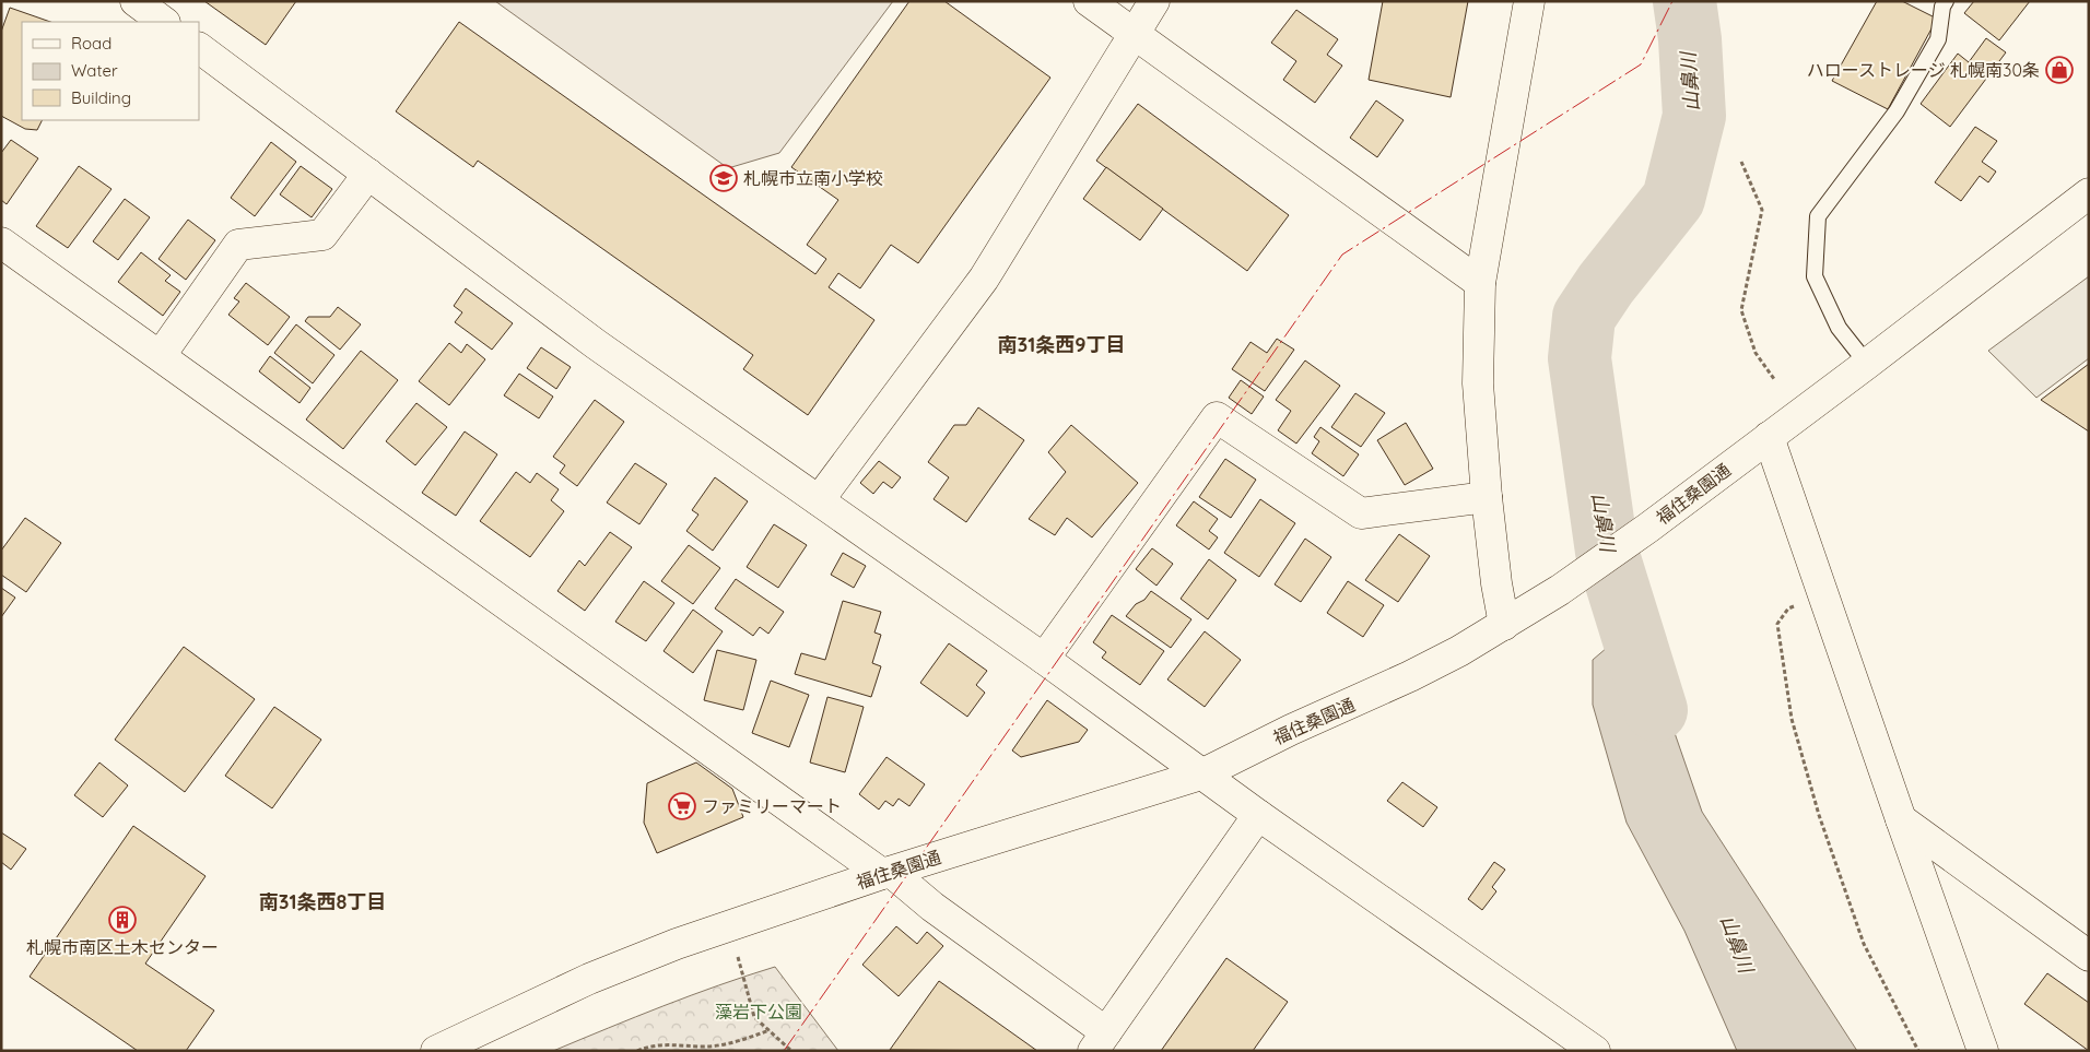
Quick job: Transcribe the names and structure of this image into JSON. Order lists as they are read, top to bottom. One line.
{"streets":{"street":["福住桑園通"]},"districts":["南31条西9丁目","南31条西8丁目"],"water":["山鼻川"],"parks":["藻岩下公園"],"places":{"shop":["ハローストレージ 札幌南30条"],"school or university":["札幌市立南小学校"],"supermarket":["ファミリーマート"],"building":["札幌市南区土木センター"]},"legend":["Road","Water","Building"]}
